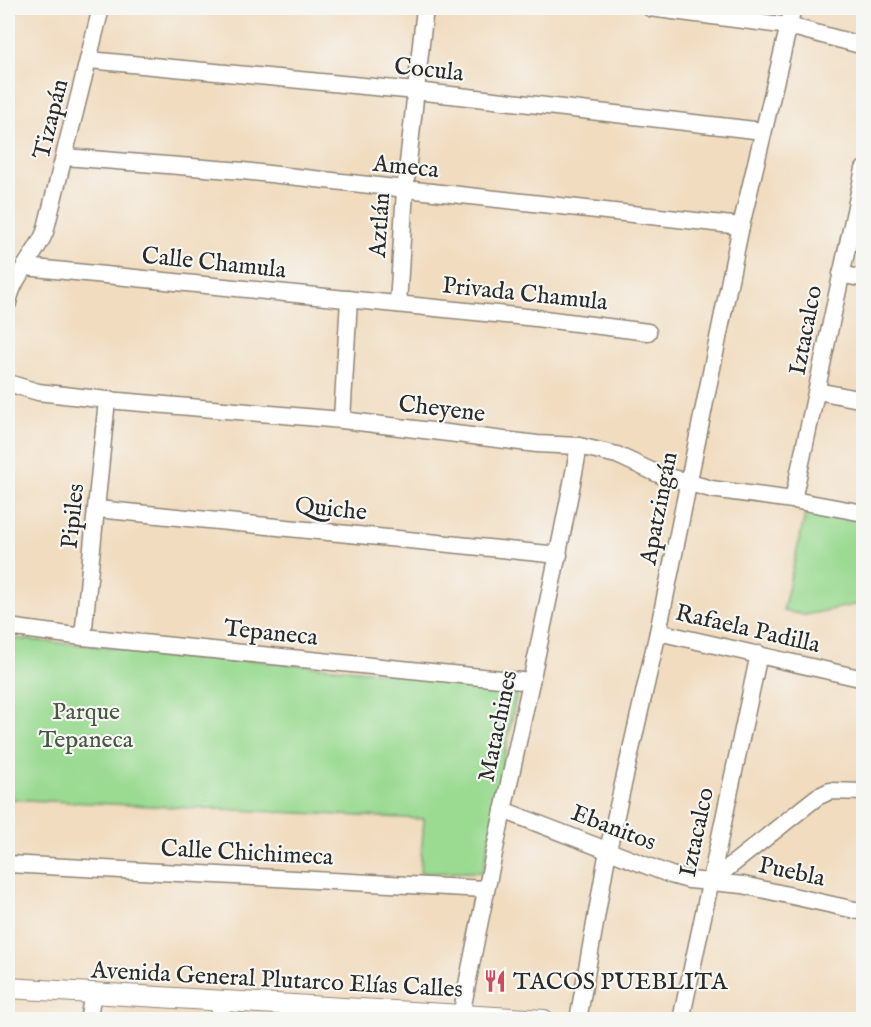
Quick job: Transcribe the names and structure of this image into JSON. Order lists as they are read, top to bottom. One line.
{"streets":{"street":["Cocula","Tizapán","Ameca","Aztlán","Calle Chamula","Privada Chamula","Iztacalco","Cheyene","Quiche","Apatzingán","Pipiles","Rafaela Padilla","Tepaneca","Matachines","Ebanitos","Calle Chichimeca","Puebla","Avenida General Plutarco Elías Calles"]},"crossings":[["Cocula","Tizapán"],["Cocula","Aztlán"],["Cocula","Apatzingán"],["Tizapán","Ameca"],["Tizapán","Calle Chamula"],["Ameca","Aztlán"],["Ameca","Apatzingán"],["Aztlán","Calle Chamula"],["Aztlán","Privada Chamula"],["Calle Chamula","Privada Chamula"],["Iztacalco","Cheyene"],["Iztacalco","Rafaela Padilla"],["Iztacalco","Ebanitos"],["Iztacalco","Puebla"],["Cheyene","Apatzingán"],["Cheyene","Pipiles"],["Cheyene","Matachines"],["Quiche","Pipiles"],["Quiche","Matachines"],["Apatzingán","Rafaela Padilla"],["Apatzingán","Ebanitos"],["Pipiles","Tepaneca"],["Tepaneca","Matachines"],["Matachines","Ebanitos"],["Matachines","Calle Chichimeca"],["Matachines","Avenida General Plutarco Elías Calles"],["Ebanitos","Puebla"]],"parks":["Parque Tepaneca"],"places":{"restaurant":["TACOS PUEBLITA"]}}
